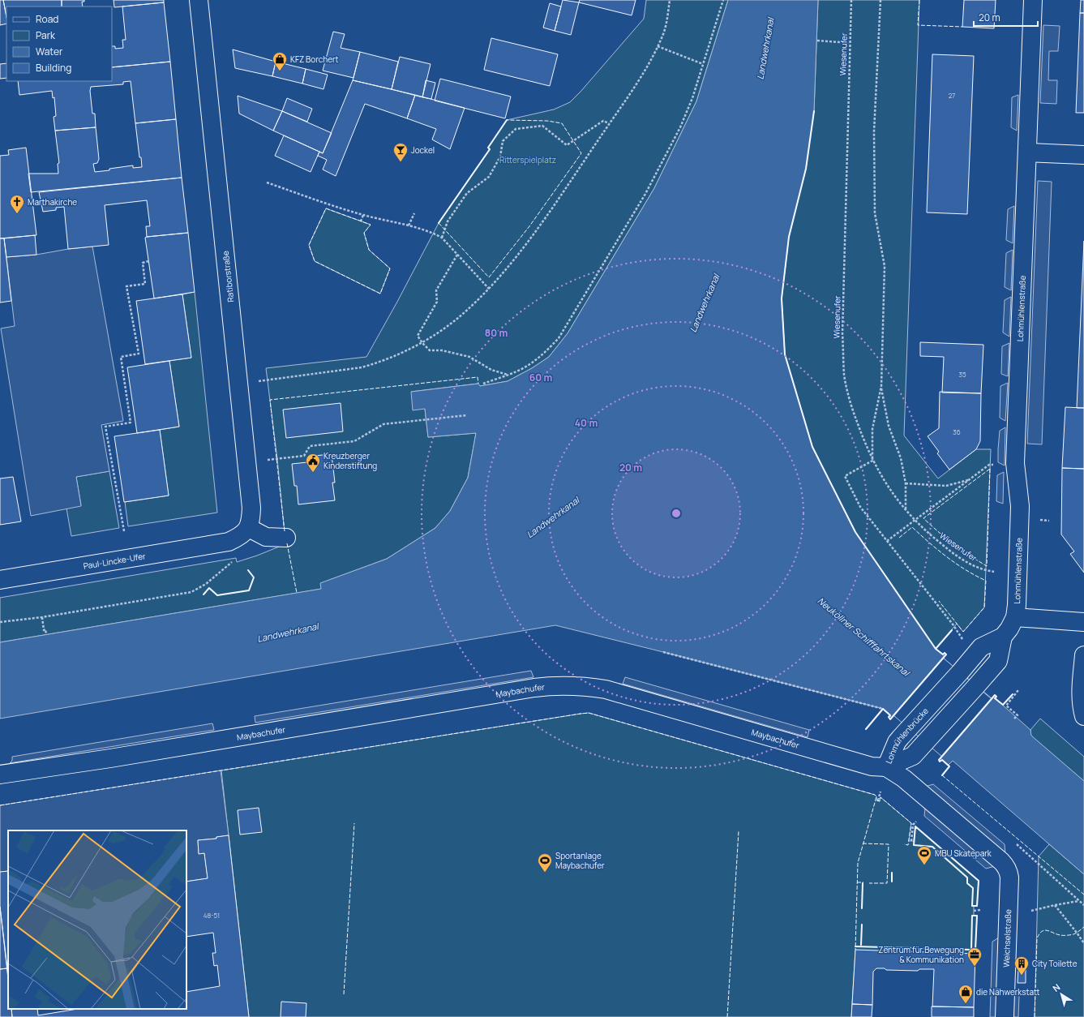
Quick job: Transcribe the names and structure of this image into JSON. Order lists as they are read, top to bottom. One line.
{"streets":{"street":["Ratiborstraße","Lohmühlenstraße","Paul-Lincke-Ufer","Maybachufer","Lohmühlenbrücke","Weichselstraße"],"path":["Wiesenufer"]},"crossings":[["Ratiborstraße","Paul-Lincke-Ufer"],["Maybachufer","Lohmühlenbrücke"],["Maybachufer","Weichselstraße"]],"water":["Landwehrkanal","Neuköllner Schifffahrtskanal"],"parks":["Ritterspielplatz"],"places":{"shop":["KFZ Borchert","die Nähwerkstatt"],"bar":["Jockel"],"church":["Marthakirche"],"public building":["Kreuzberger Kinderstiftung"],"sports":["MBU Skatepark","Sportanlage Maybachufer"],"office":["Zentrum für Bewegung & Kommunikation"],"building":["City Toilette"]},"house_numbers":["27","35","36","48-51"],"legend":["Road","Park","Water","Building"],"scale_bar":"20 m","north":"top left","rings":["80 m","60 m","40 m","20 m"]}
